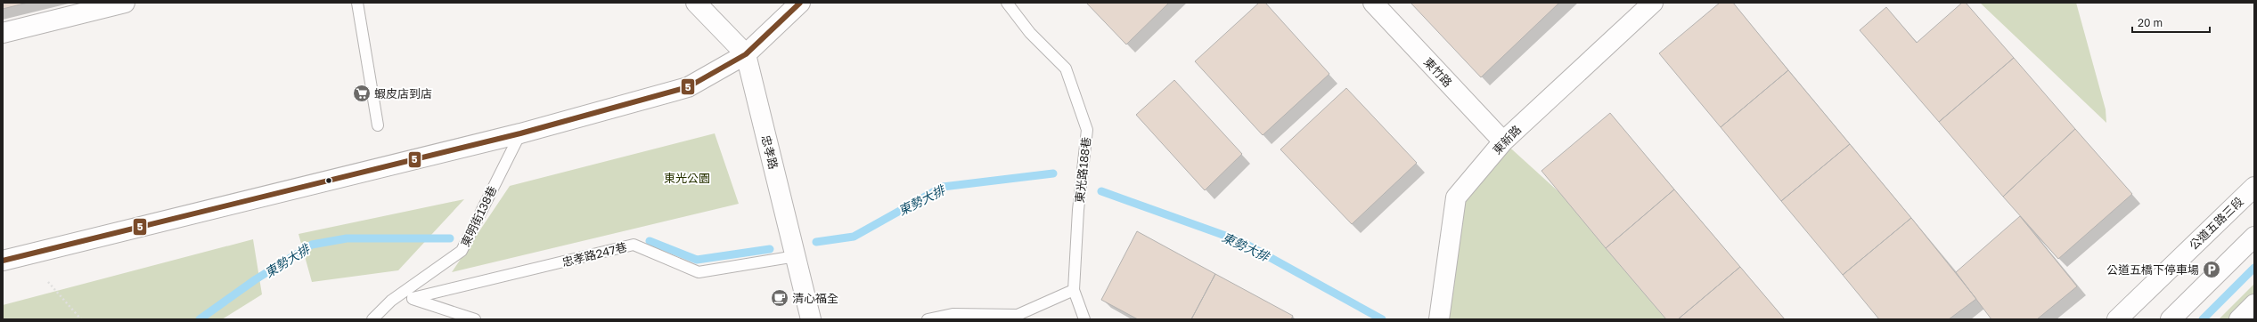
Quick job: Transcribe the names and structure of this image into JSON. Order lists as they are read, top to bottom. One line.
{"streets":{"street":["東竹路","東新路","忠孝路","公道五路三段"],"lane":["東光路188巷","東明街138巷","忠孝路247巷"]},"crossings":[["東竹路","東新路"],["忠孝路","忠孝路247巷"]],"water":["東勢大排"],"parks":["東光公園"],"places":{"supermarket":["蝦皮店到店"],"parking":["公道五橋下停車場"],"cafe":["清心福全"]},"lines":["transit line 5"],"scale_bar":"20 m"}
